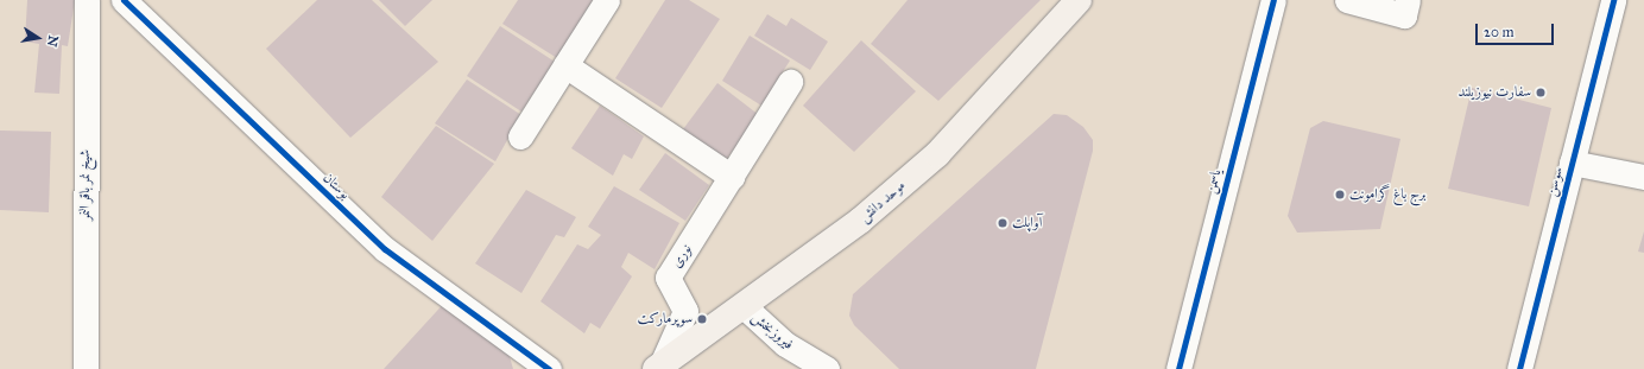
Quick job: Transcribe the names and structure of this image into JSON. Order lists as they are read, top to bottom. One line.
{"streets":{"main road":["موحد دانش"],"street":["یاسمن","سوسن","شیخ نمر باقر النمر","بوستان","نوری","فیروزبخش"]},"crossings":[["موحد دانش","نوری"],["موحد دانش","فیروزبخش"]],"places":["سفارت نیوزیلند","برج باغ گرامونت","آواپلت","سوپرمارکت"],"scale_bar":"20 m","north":"right"}
